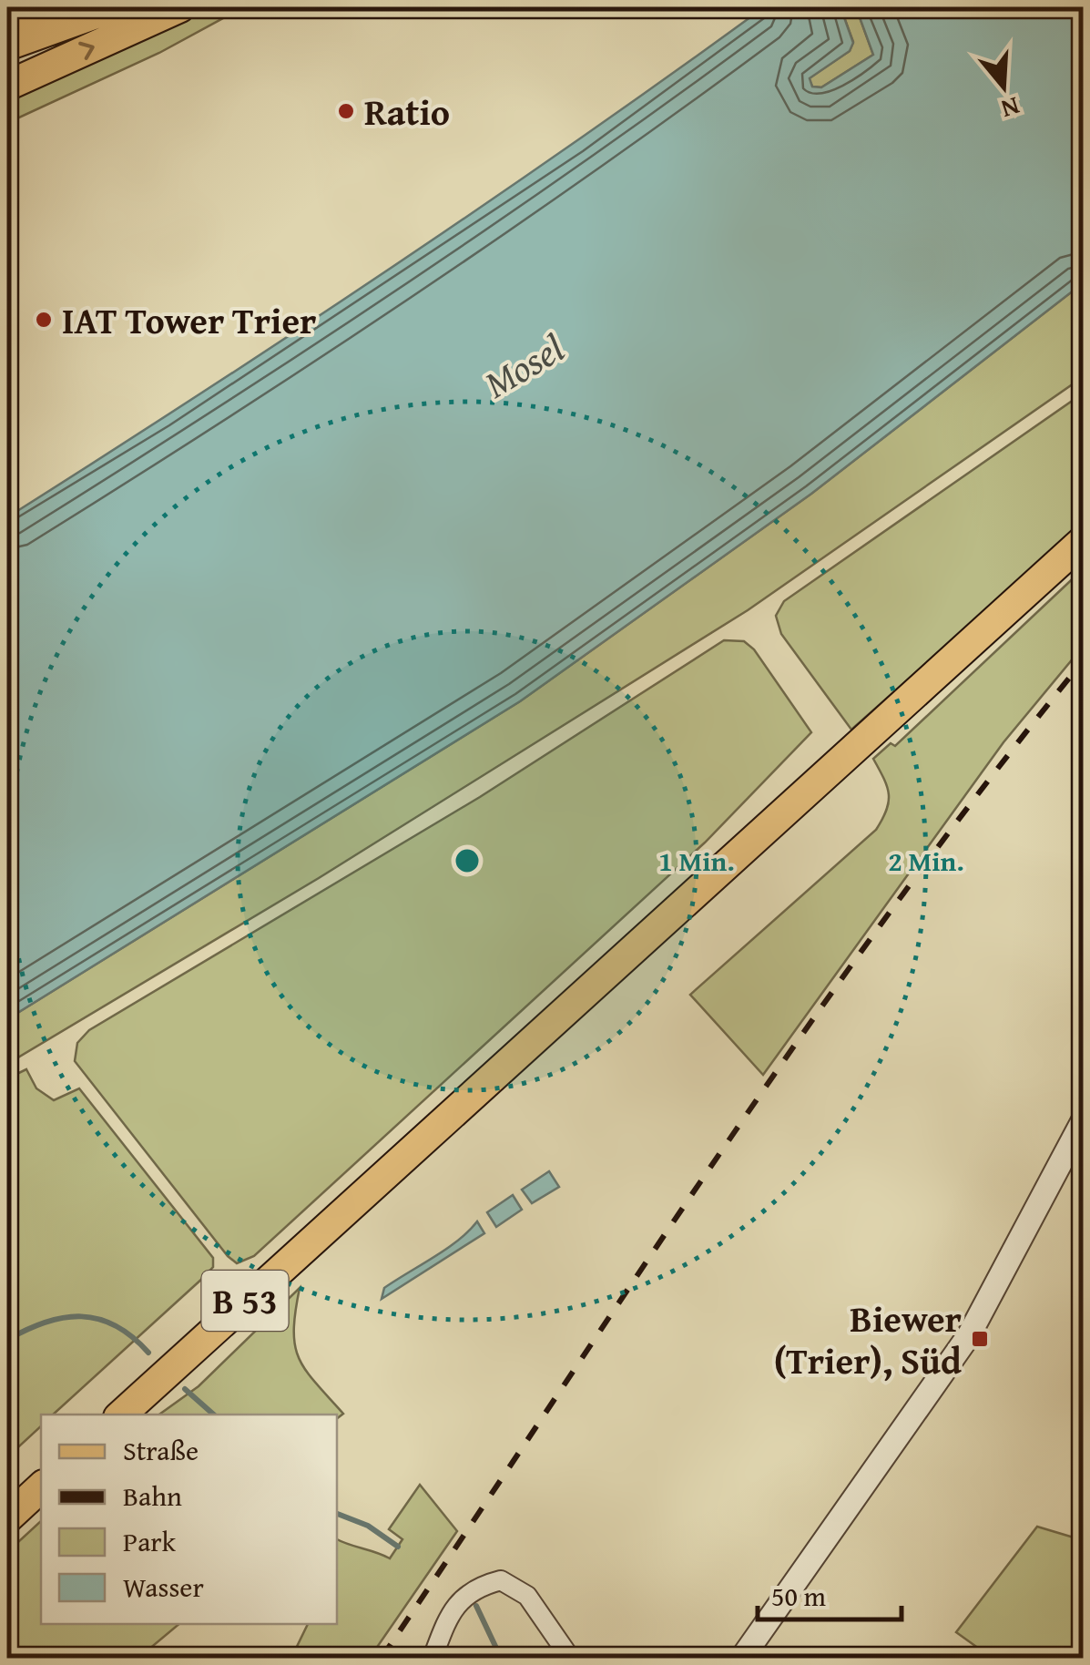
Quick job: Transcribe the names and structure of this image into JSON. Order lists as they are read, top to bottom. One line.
{"streets":{"main road":["B 53"]},"water":["Mosel"],"places":{"other":["Ratio","IAT Tower Trier"],"transit":["Biewer (Trier), Süd"]},"legend":["Straße","Bahn","Park","Wasser"],"scale_bar":"50 m","north":"bottom","rings":["1 Min.","2 Min."]}
